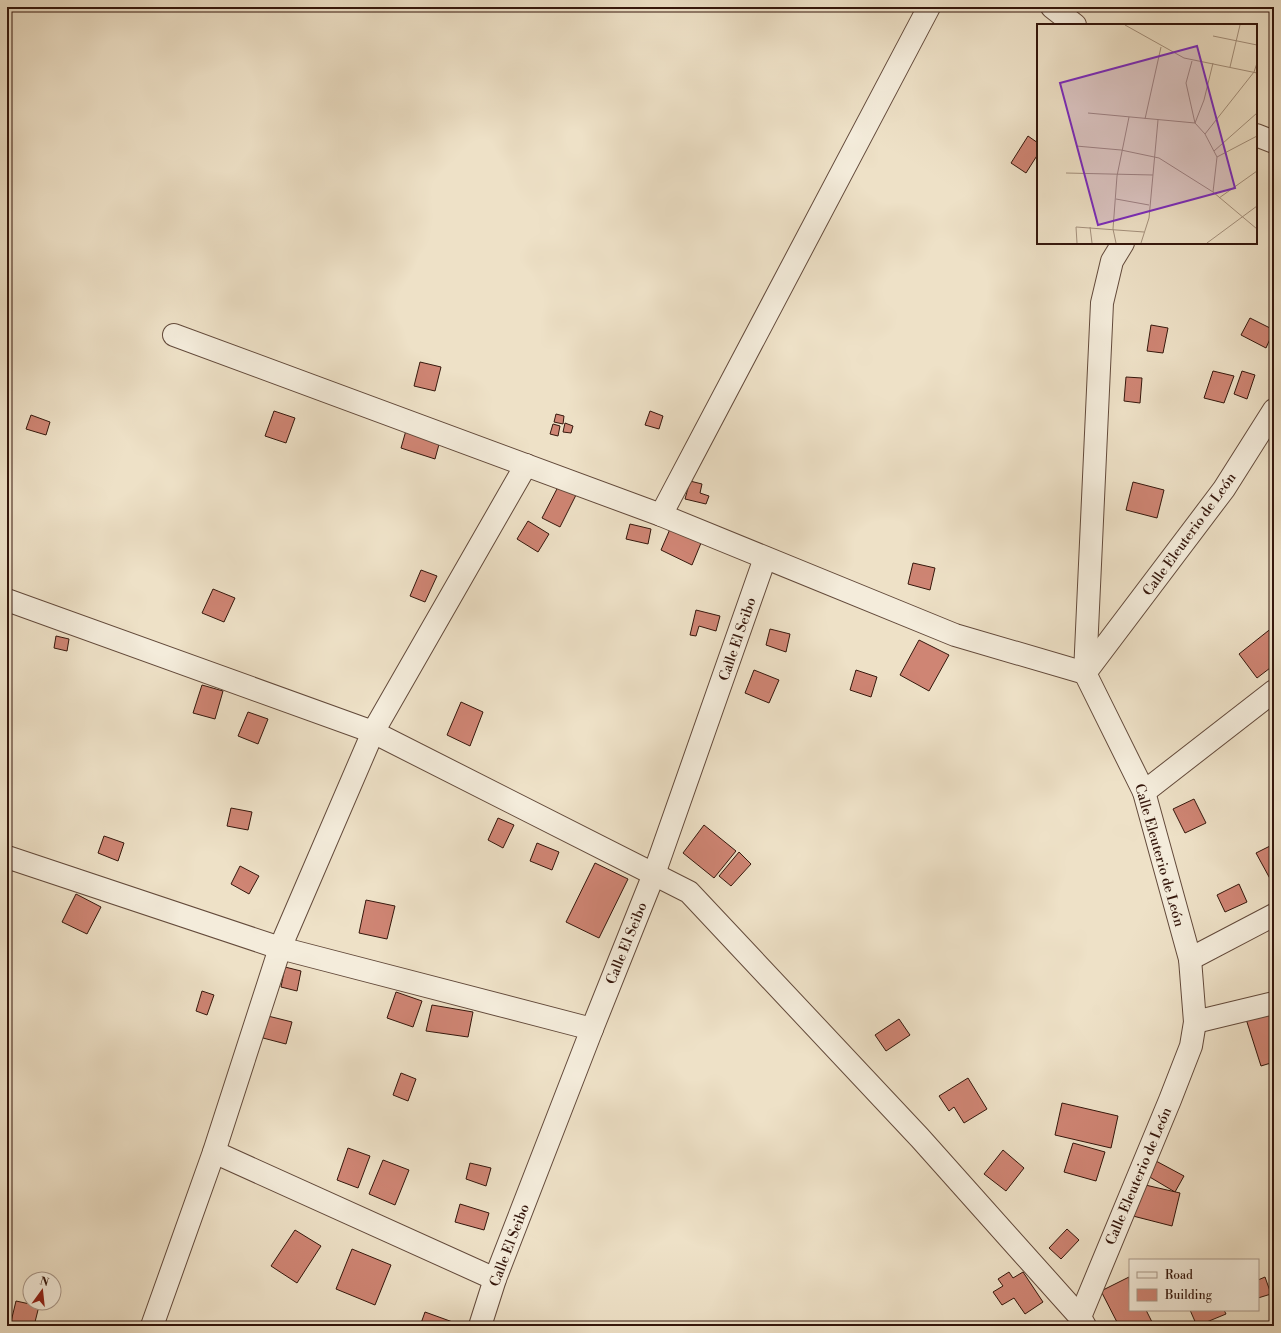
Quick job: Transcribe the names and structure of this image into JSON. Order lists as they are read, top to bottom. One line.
{"streets":{"street":["Calle Eleuterio de León","Calle El Seibo"]},"legend":["Road","Building"],"north":"top"}
